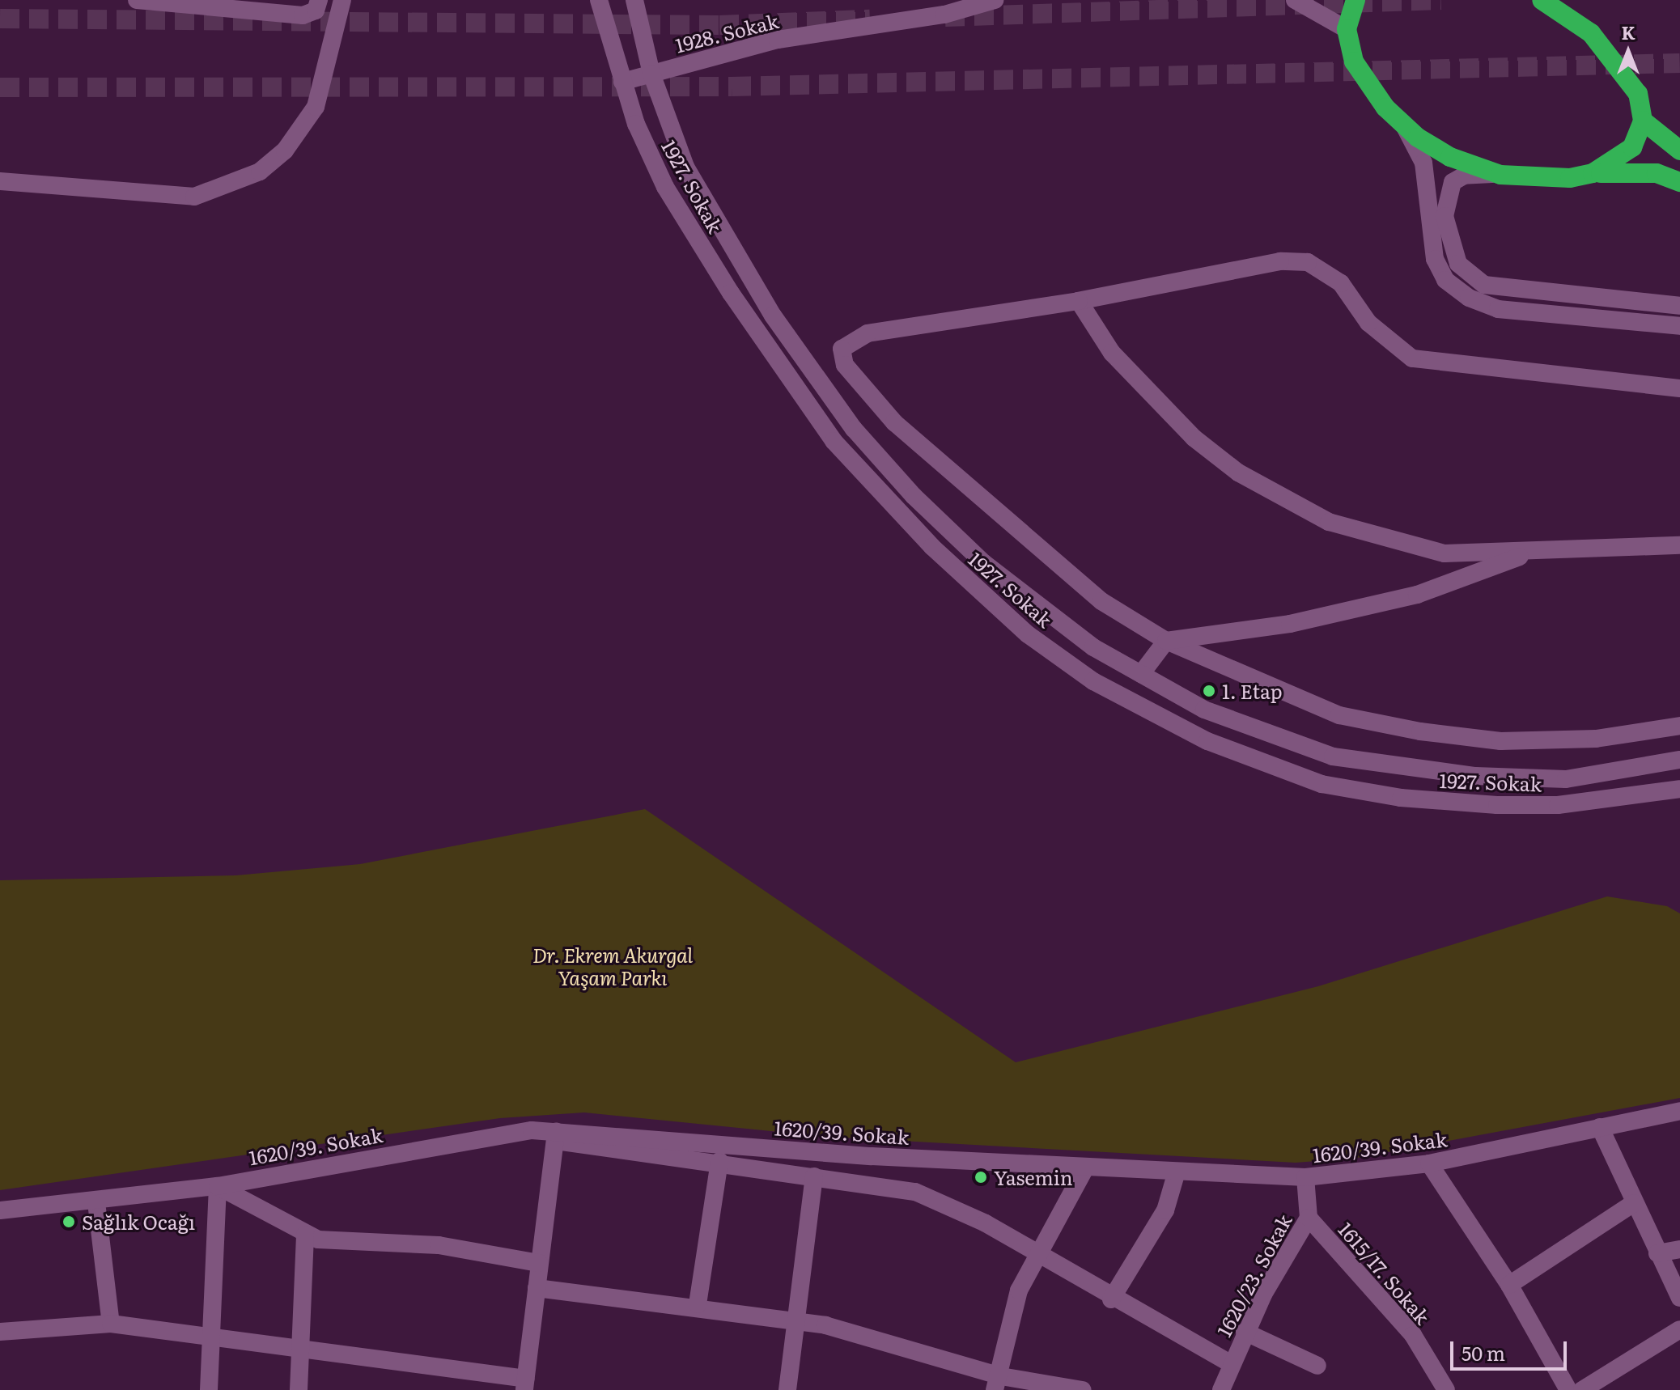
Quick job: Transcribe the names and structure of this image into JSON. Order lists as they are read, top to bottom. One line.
{"streets":{"street":["1928. Sokak","1927. Sokak","1620/39. Sokak","1615/17. Sokak","1620/23. Sokak"]},"crossings":[["1928. Sokak","1927. Sokak"],["1620/39. Sokak","1620/23. Sokak"],["1615/17. Sokak","1620/23. Sokak"]],"parks":["Dr. Ekrem Akurgal Yaşam Parkı"],"places":["1. Etap","Yasemin","Sağlık Ocağı"],"scale_bar":"50 m","north":"top"}
